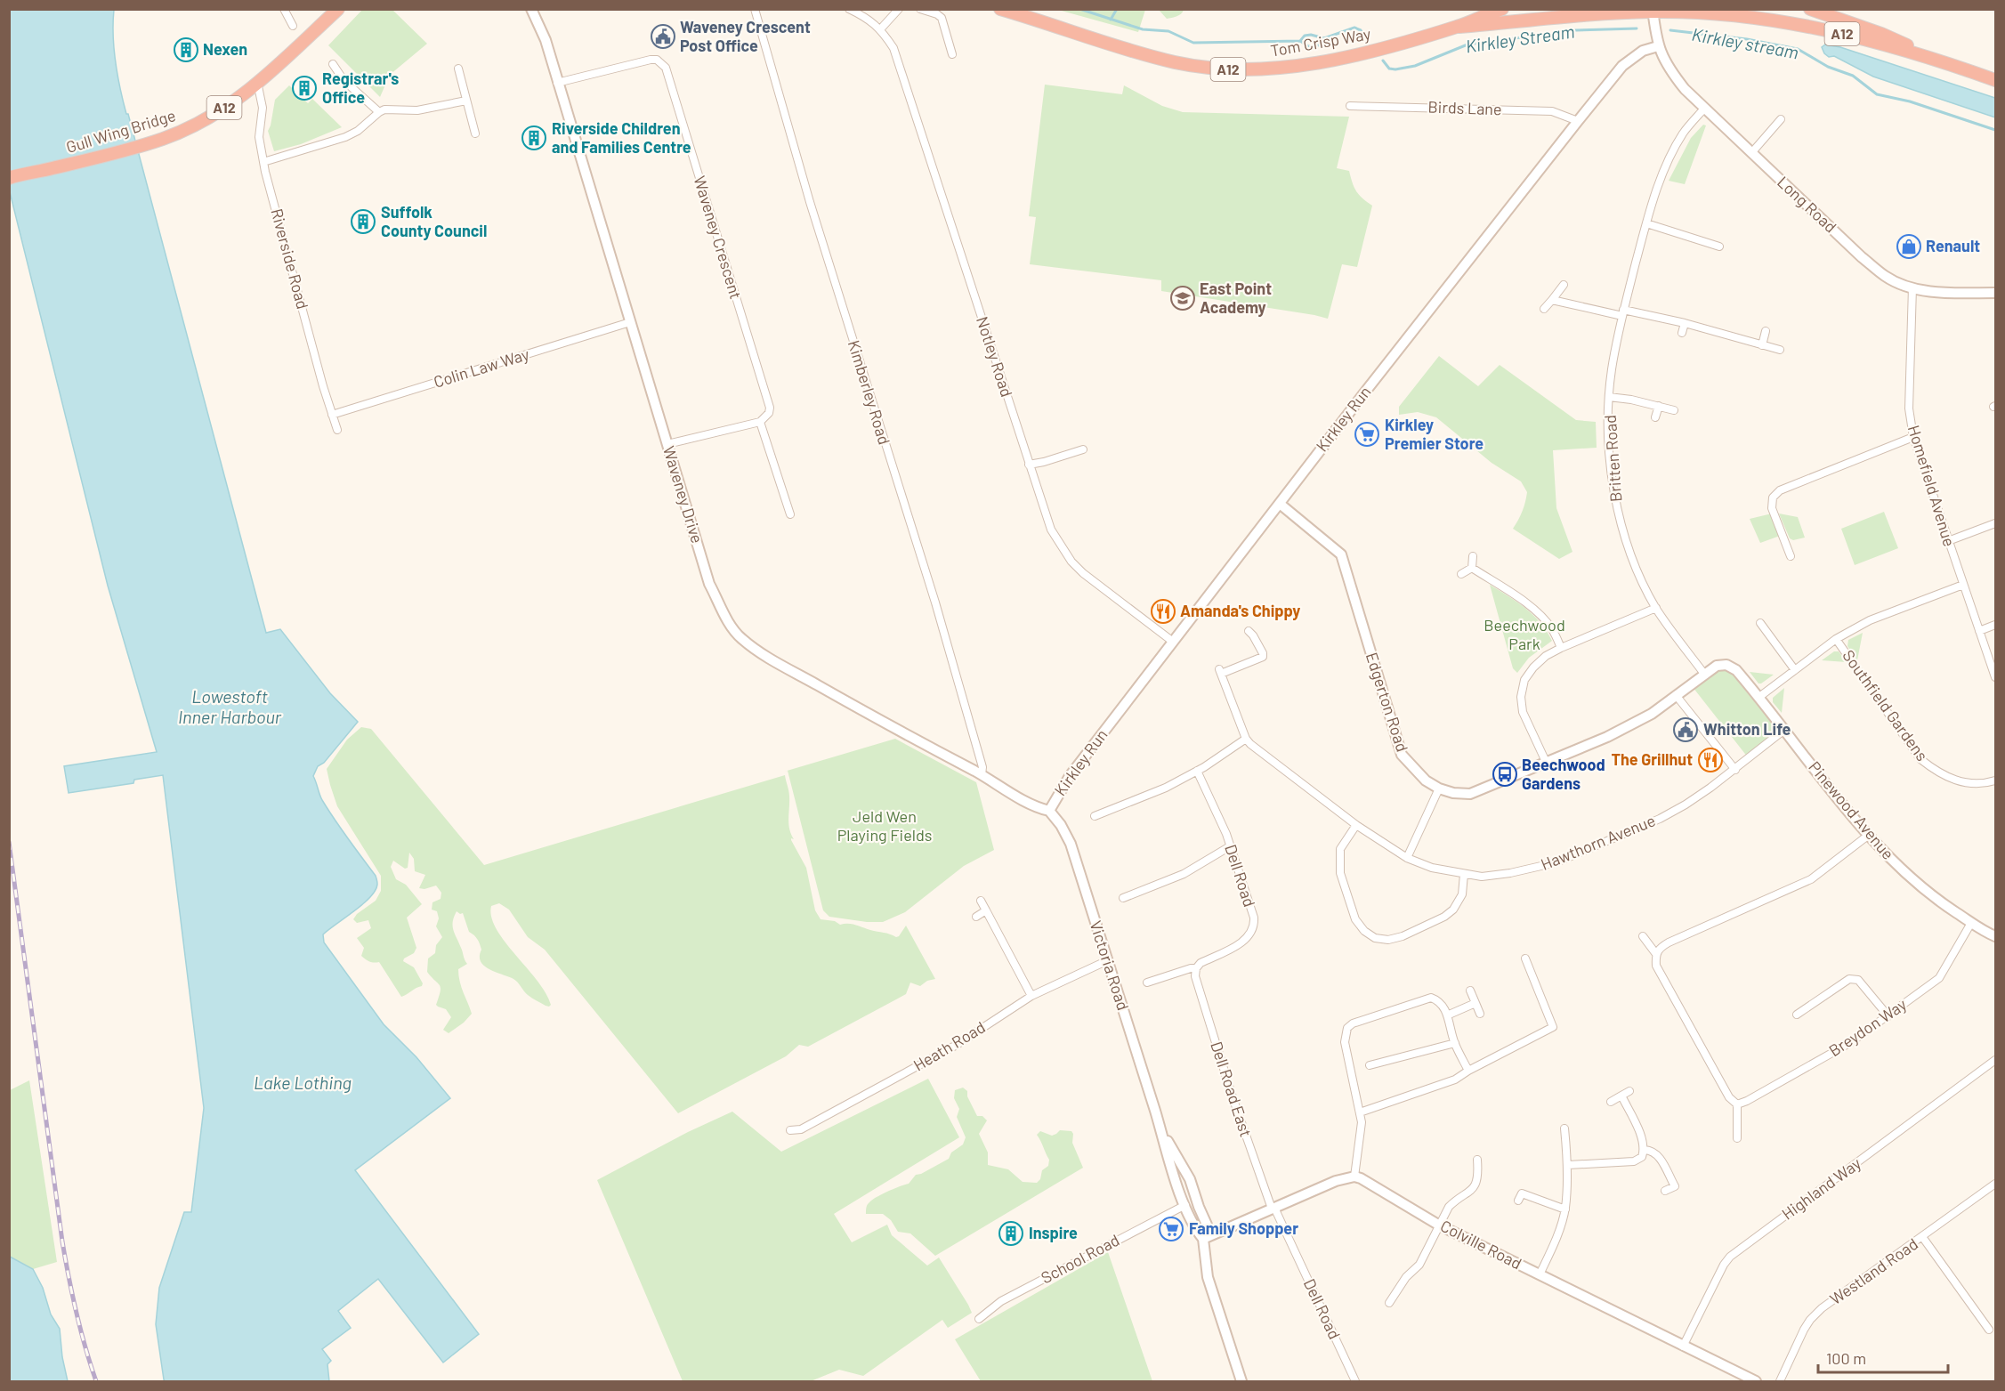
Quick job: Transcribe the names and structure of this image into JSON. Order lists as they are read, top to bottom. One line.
{"streets":{"highway":["A12","Tom Crisp Way","Gull Wing Bridge"],"street":["Birds Lane","Long Road","Waveney Crescent","Riverside Road","Notley Road","Colin Law Way","Kimberley Road","Kirkley Run","Britten Road","Homefield Avenue","Waveney Drive","Edgerton Road","Southfield Gardens","Pinewood Avenue","Hawthorn Avenue","Dell Road","Victoria Road","Breydon Way","Heath Road","Dell Road East","Highland Way","Colville Road","School Road","Westland Road"]},"crossings":[["Tom Crisp Way","Long Road"],["Birds Lane","Kirkley Run"],["Long Road","Kirkley Run"],["Long Road","Britten Road"],["Long Road","Homefield Avenue"],["Waveney Crescent","Waveney Drive"],["Riverside Road","Colin Law Way"],["Notley Road","Kirkley Run"],["Colin Law Way","Waveney Drive"],["Kimberley Road","Waveney Drive"],["Kirkley Run","Waveney Drive"],["Kirkley Run","Edgerton Road"],["Kirkley Run","Victoria Road"],["Britten Road","Edgerton Road"],["Waveney Drive","Victoria Road"],["Edgerton Road","Pinewood Avenue"],["Pinewood Avenue","Hawthorn Avenue"],["Pinewood Avenue","Breydon Way"],["Dell Road","Dell Road East"],["Victoria Road","Heath Road"],["Victoria Road","School Road"],["Highland Way","Colville Road"]],"water":["Kirkley Stream","Kirkley stream","Lowestoft Inner Harbour","Lake Lothing"],"parks":["Beechwood Park","Jeld Wen Playing Fields"],"places":{"public building":["Waveney Crescent Post Office","Whitton Life"],"building":["Nexen","Registrar's Office","Riverside Children and Families Centre","Suffolk County Council","Inspire"],"shop":["Renault"],"school or university":["East Point Academy"],"supermarket":["Kirkley Premier Store","Family Shopper"],"restaurant":["Amanda's Chippy","The Grillhut"],"bus stop":["Beechwood Gardens"]},"scale_bar":"100 m"}
